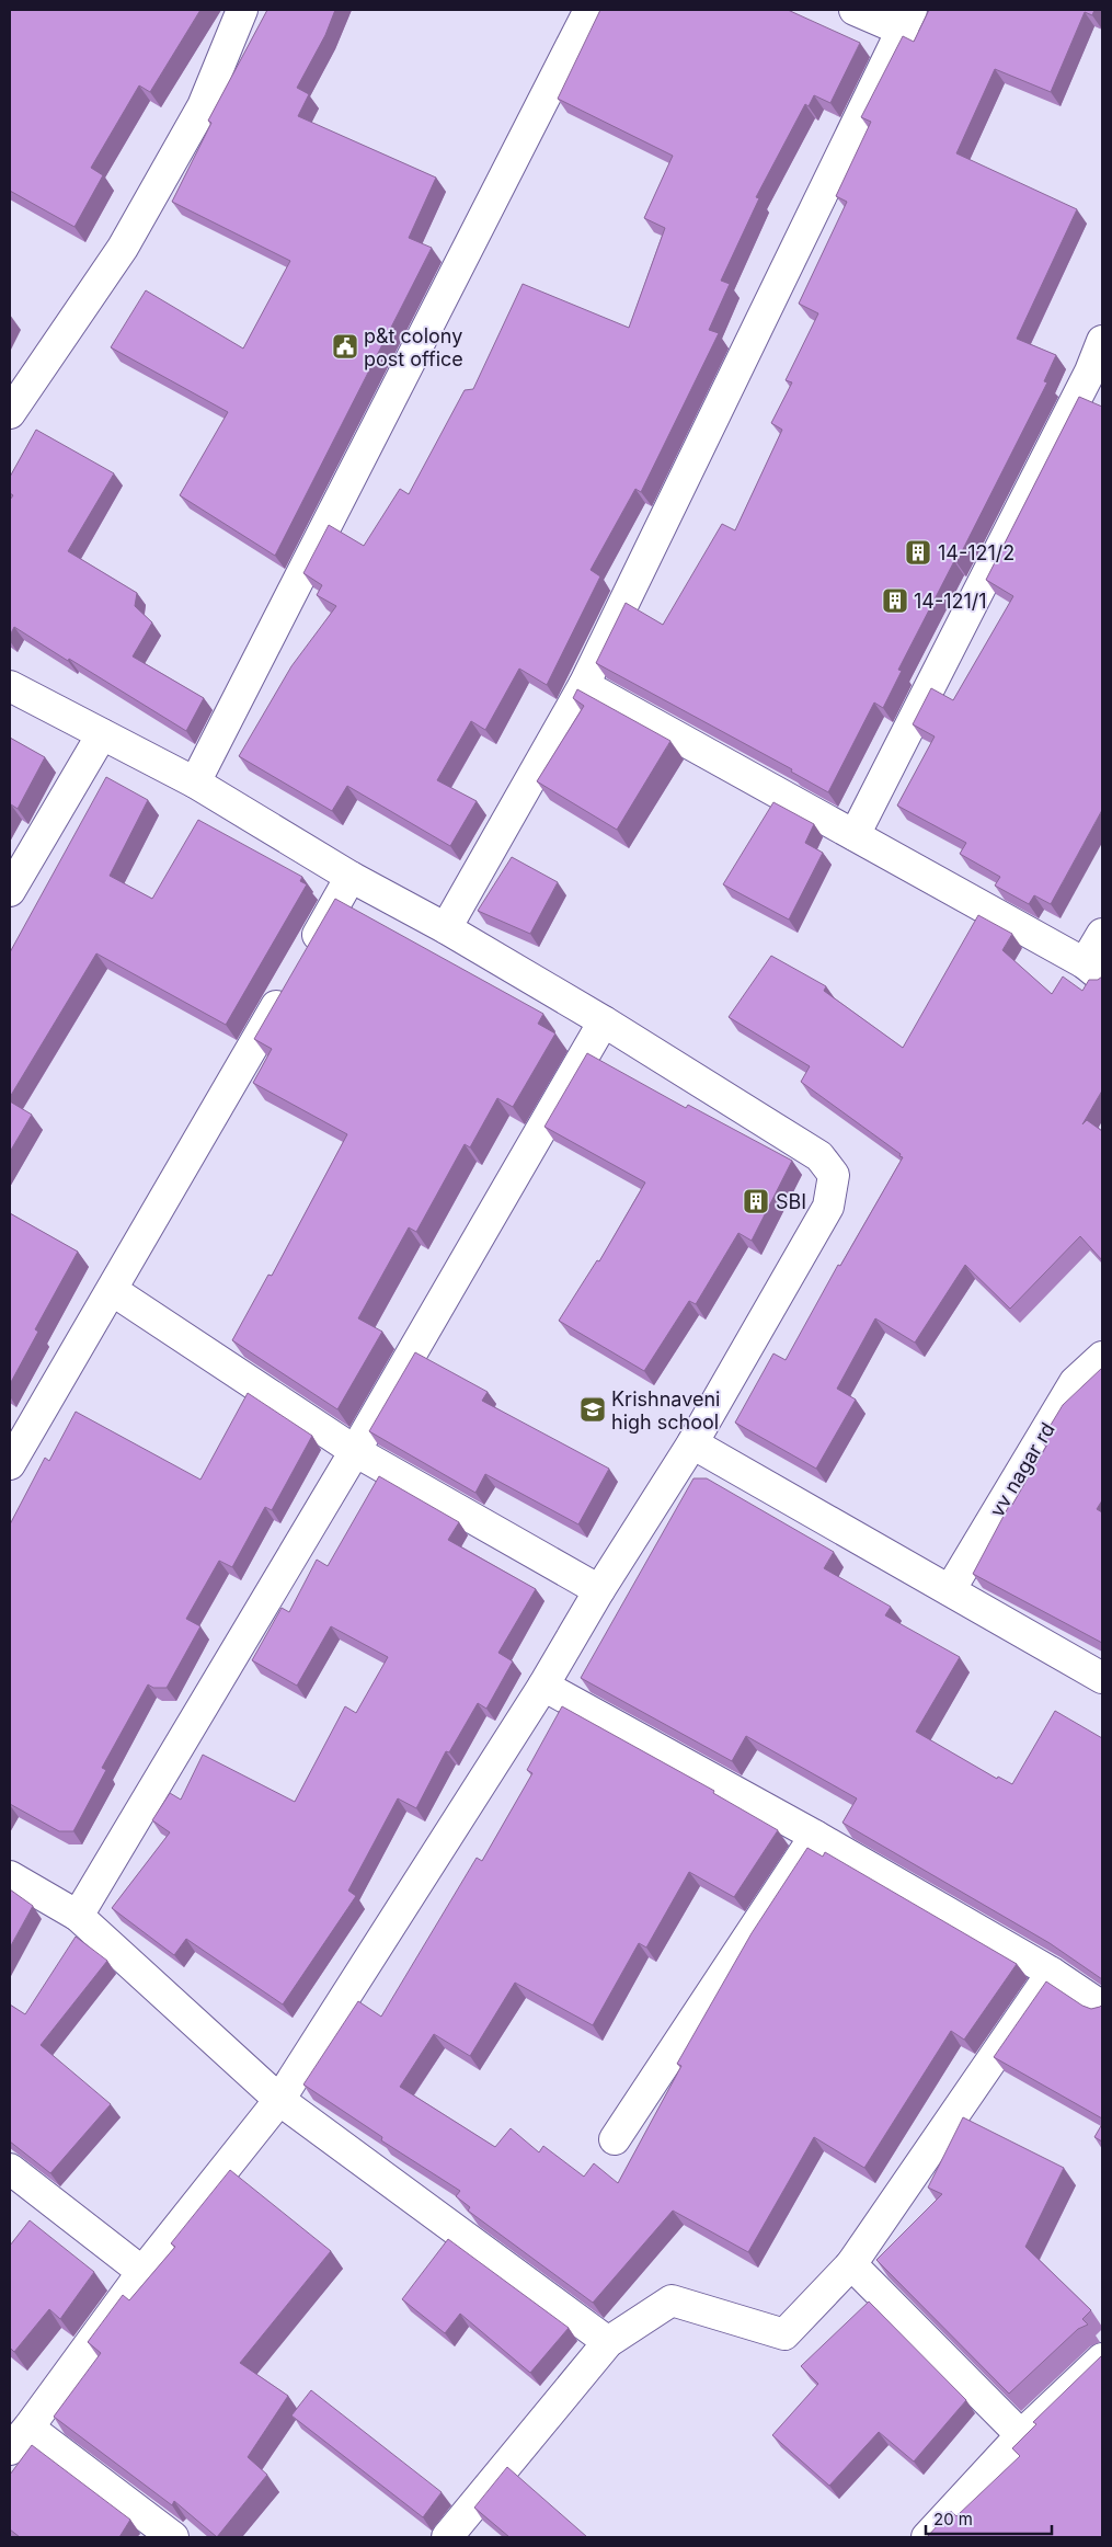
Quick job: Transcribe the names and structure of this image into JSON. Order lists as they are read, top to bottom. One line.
{"streets":{"street":["vv nagar rd"]},"places":{"public building":["p&t colony post office"],"building":["14-121/2","14-121/1","SBI"],"school or university":["Krishnaveni high school"]},"scale_bar":"20 m"}
